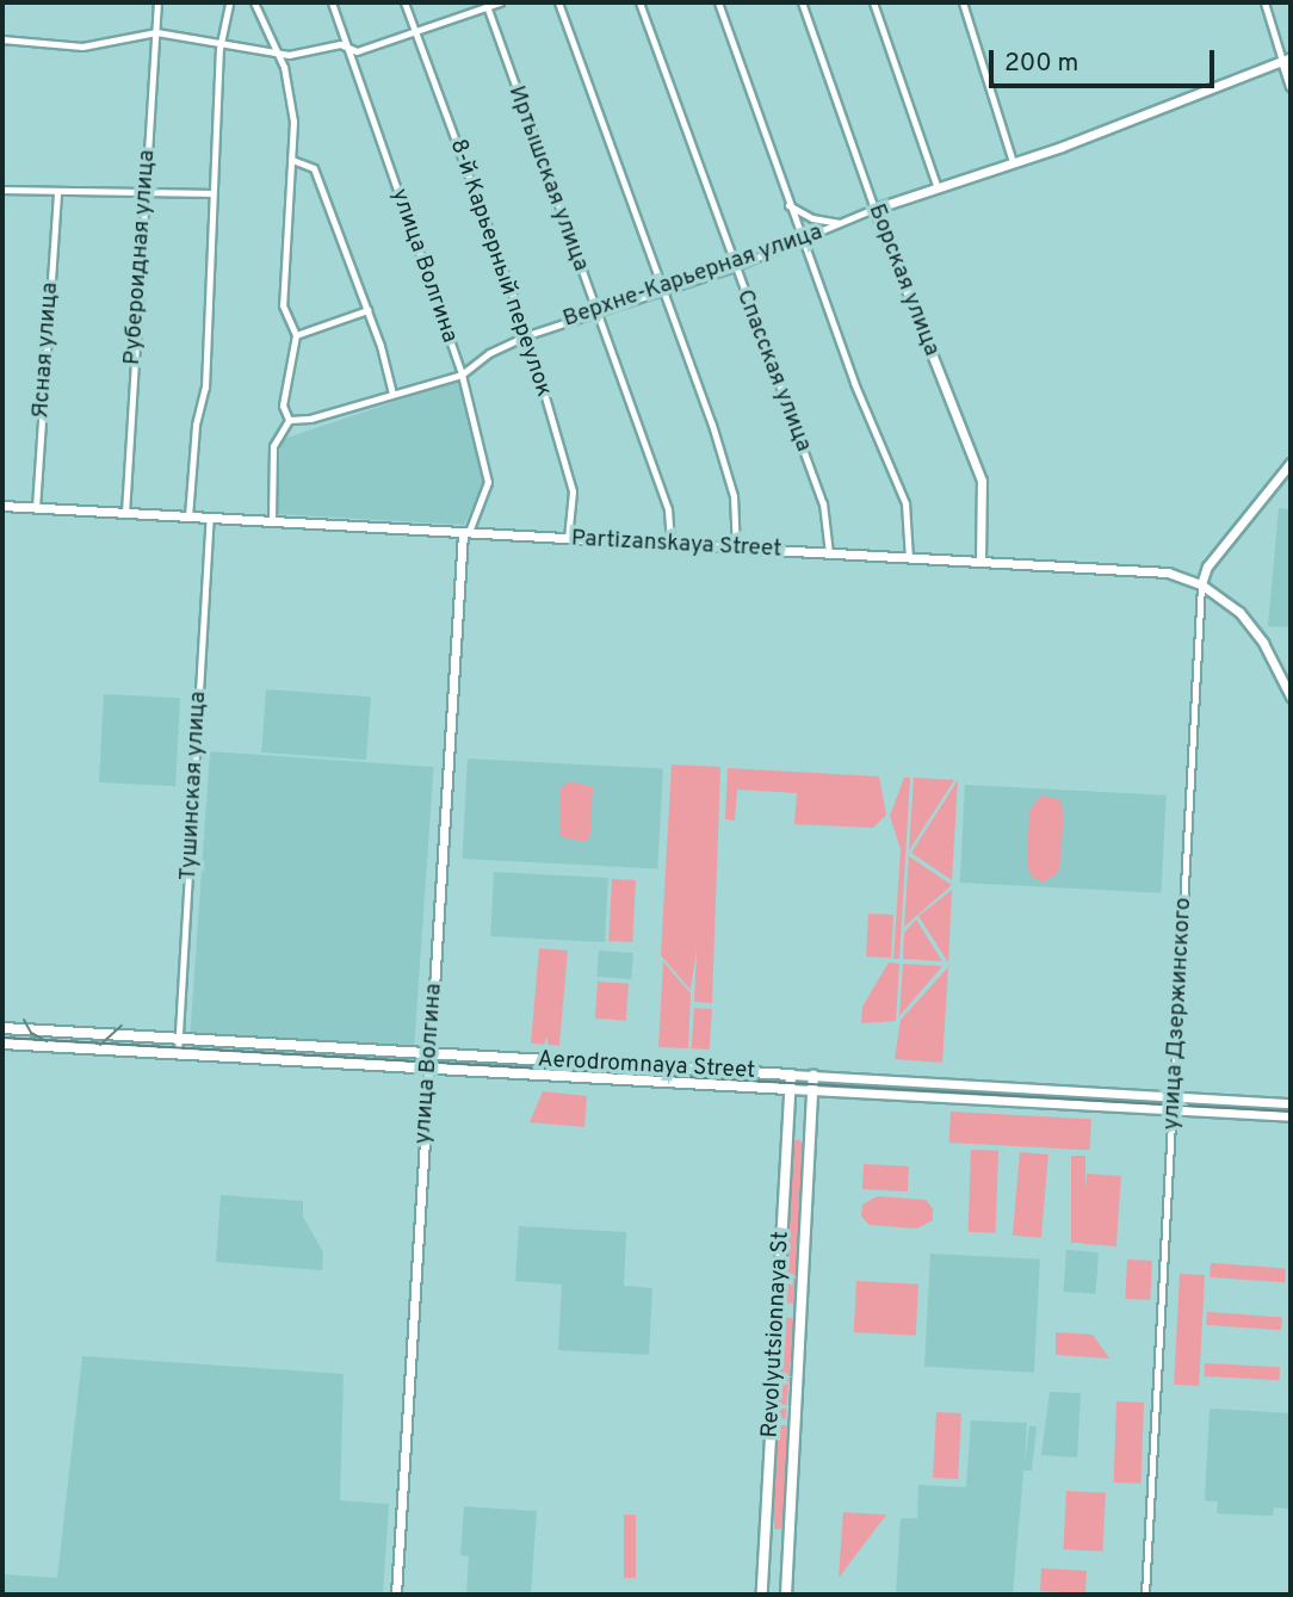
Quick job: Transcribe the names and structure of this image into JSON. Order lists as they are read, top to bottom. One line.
{"streets":{"main road":["Aerodromnaya Street","Revolyutsionnaya St"],"street":["Иртышская улица","Рубероидная улица","улица Волгина","8-й Карьерный переулок","Верхне-Карьерная улица","Борская улица","Ясная улица","Спасская улица","Partizanskaya Street","Тушинская улица","улица Дзержинского"]},"crossings":[["Иртышская улица","Верхне-Карьерная улица"],["Иртышская улица","Partizanskaya Street"],["Рубероидная улица","Partizanskaya Street"],["улица Волгина","Верхне-Карьерная улица"],["улица Волгина","Partizanskaya Street"],["улица Волгина","Aerodromnaya Street"],["8-й Карьерный переулок","Верхне-Карьерная улица"],["8-й Карьерный переулок","Partizanskaya Street"],["Верхне-Карьерная улица","Борская улица"],["Верхне-Карьерная улица","Спасская улица"],["Борская улица","Partizanskaya Street"],["Ясная улица","Partizanskaya Street"],["Спасская улица","Partizanskaya Street"],["Partizanskaya Street","Тушинская улица"],["Partizanskaya Street","улица Дзержинского"],["Тушинская улица","Aerodromnaya Street"],["улица Дзержинского","Aerodromnaya Street"],["Aerodromnaya Street","Revolyutsionnaya St"]],"scale_bar":"200 m"}
